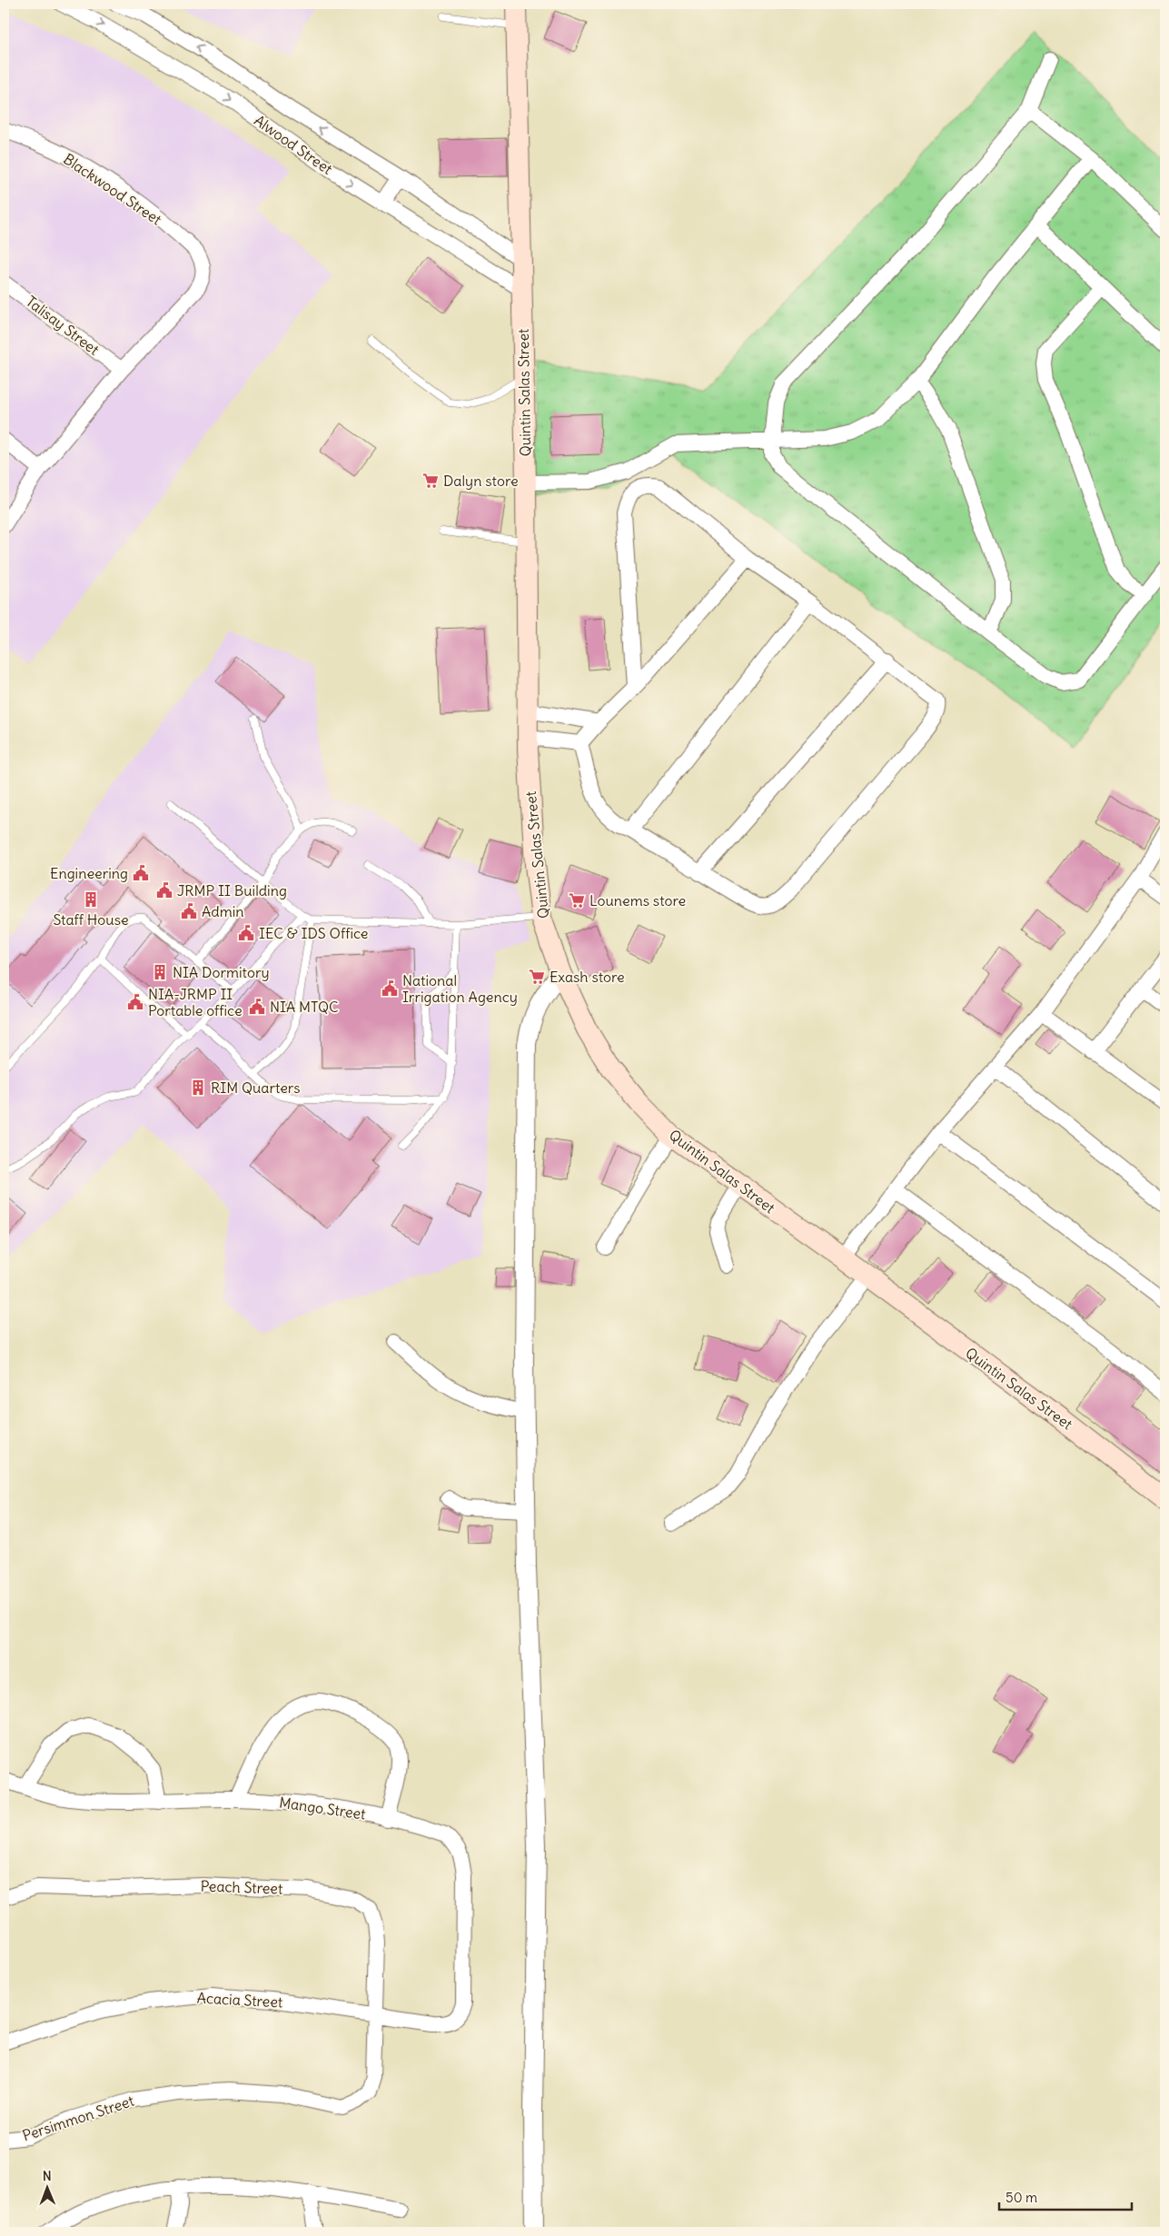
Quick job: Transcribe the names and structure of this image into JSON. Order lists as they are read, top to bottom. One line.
{"streets":{"main road":["Quintin Salas Street"],"street":["Alwood Street","Blackwood Street","Talisay Street","Mango Street","Peach Street","Acacia Street","Persimmon Street"]},"crossings":[["Alwood Street","Quintin Salas Street"],["Blackwood Street","Talisay Street"],["Mango Street","Acacia Street"],["Peach Street","Acacia Street"],["Peach Street","Persimmon Street"],["Acacia Street","Persimmon Street"]],"places":{"supermarket":["Dalyn store","Lounems store","Exash store"],"public building":["Engineering","JRMP II Building","Admin","IEC & IDS Office","National Irrigation Agency","NIA-JRMP II Portable office","NIA MTQC"],"building":["Staff House","NIA Dormitory","RIM Quarters"]},"scale_bar":"50 m","north":"top"}
